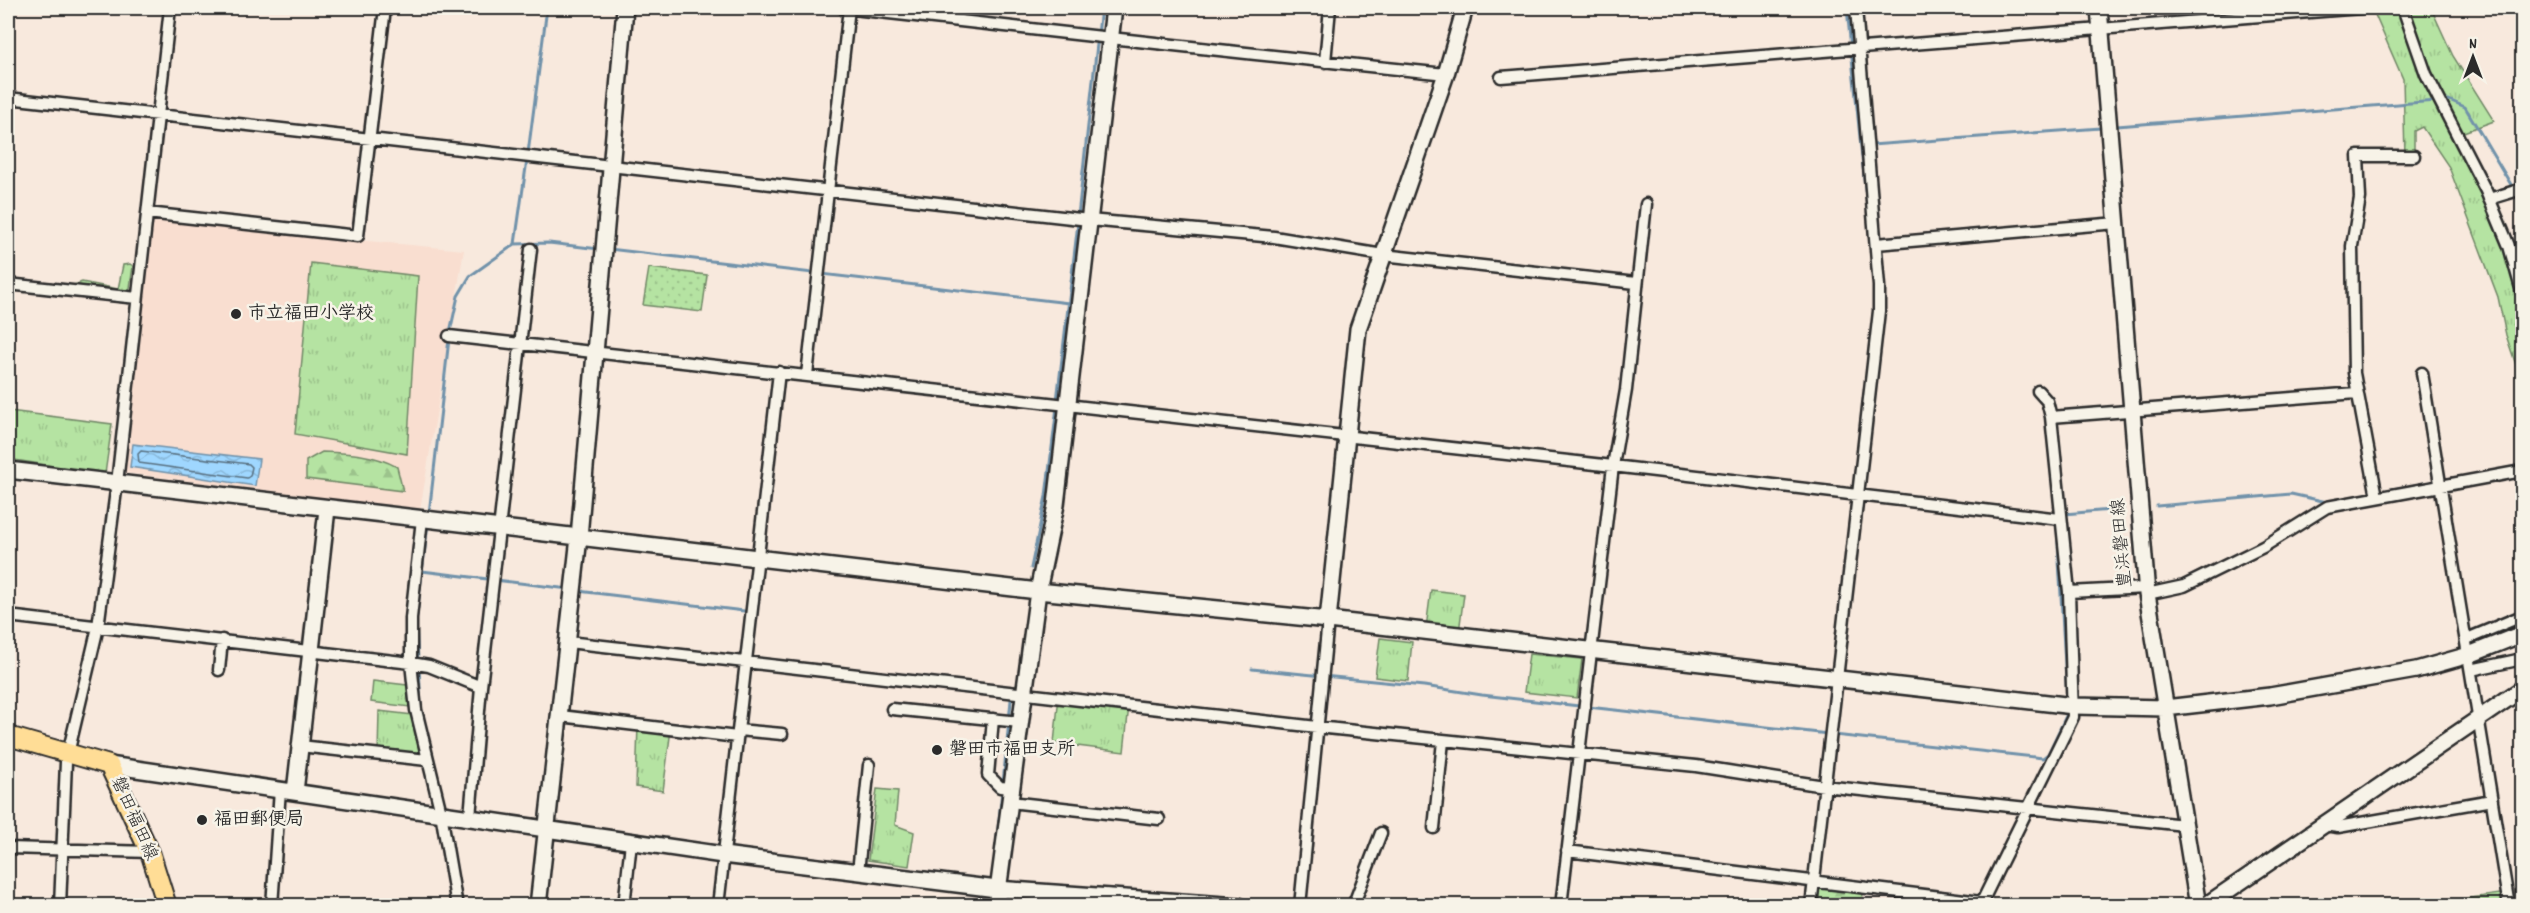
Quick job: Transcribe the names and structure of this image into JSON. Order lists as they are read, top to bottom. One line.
{"streets":{"main road":["磐田福田線"],"street":["豊浜磐田線"]},"places":["市立福田小学校","磐田市福田支所","福田郵便局"],"north":"top"}
